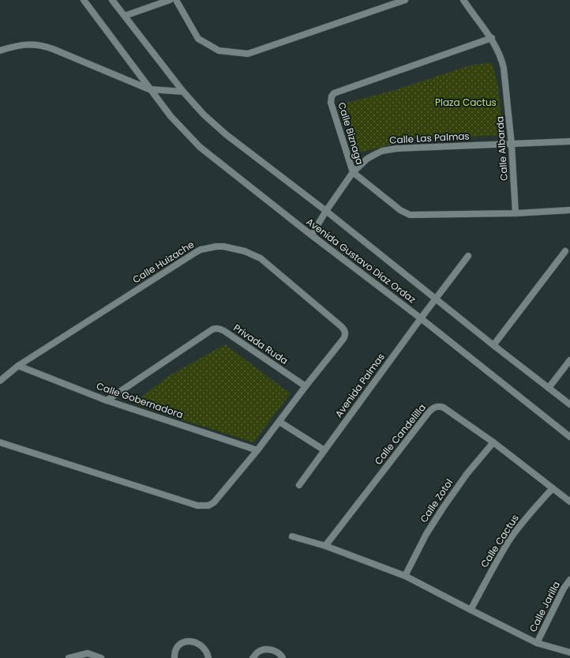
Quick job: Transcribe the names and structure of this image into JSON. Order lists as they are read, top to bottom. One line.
{"streets":{"street":["Calle Biznaga","Calle Las Palmas","Calle Albarda","Avenida Gustavo Díaz Ordaz","Calle Huizache","Privada Ruda","Avenida Palmas","Calle Gobernadora","Calle Candelilla","Calle Zotol","Calle Cactus","Calle Jarilla"]},"crossings":[["Calle Biznaga","Calle Las Palmas"],["Calle Biznaga","Calle Albarda"],["Calle Las Palmas","Calle Albarda"],["Calle Las Palmas","Avenida Gustavo Díaz Ordaz"],["Avenida Gustavo Díaz Ordaz","Avenida Palmas"],["Calle Huizache","Privada Ruda"],["Calle Huizache","Calle Gobernadora"],["Privada Ruda","Calle Gobernadora"],["Calle Candelilla","Calle Zotol"],["Calle Candelilla","Calle Cactus"]],"parks":["Plaza Cactus"]}
